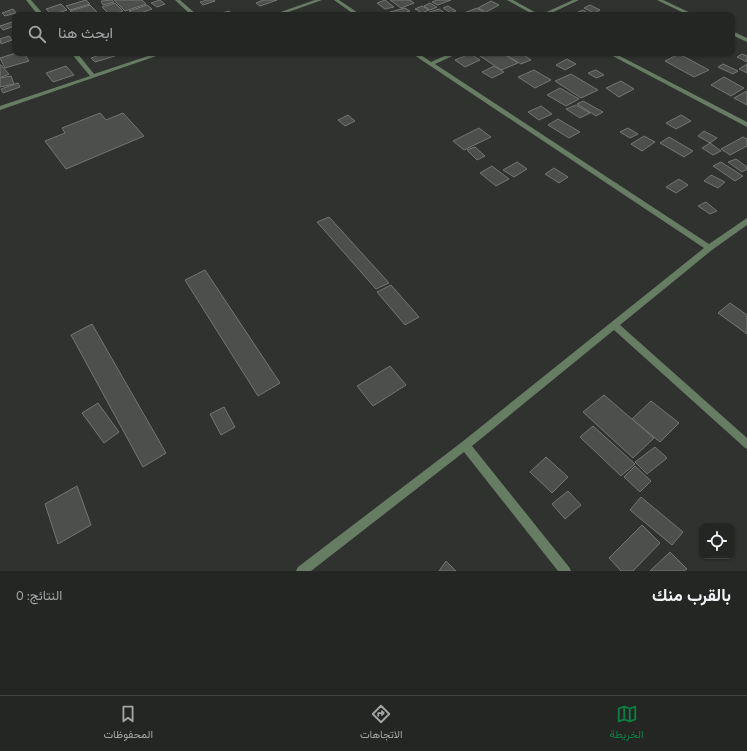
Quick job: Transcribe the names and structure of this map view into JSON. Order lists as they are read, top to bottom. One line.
{"page":{"search":"ابحث هنا","heading":["بالقرب منك","النتائج: 0"],"nav":["الخريطة","الاتجاهات","المحفوظات"]}}
